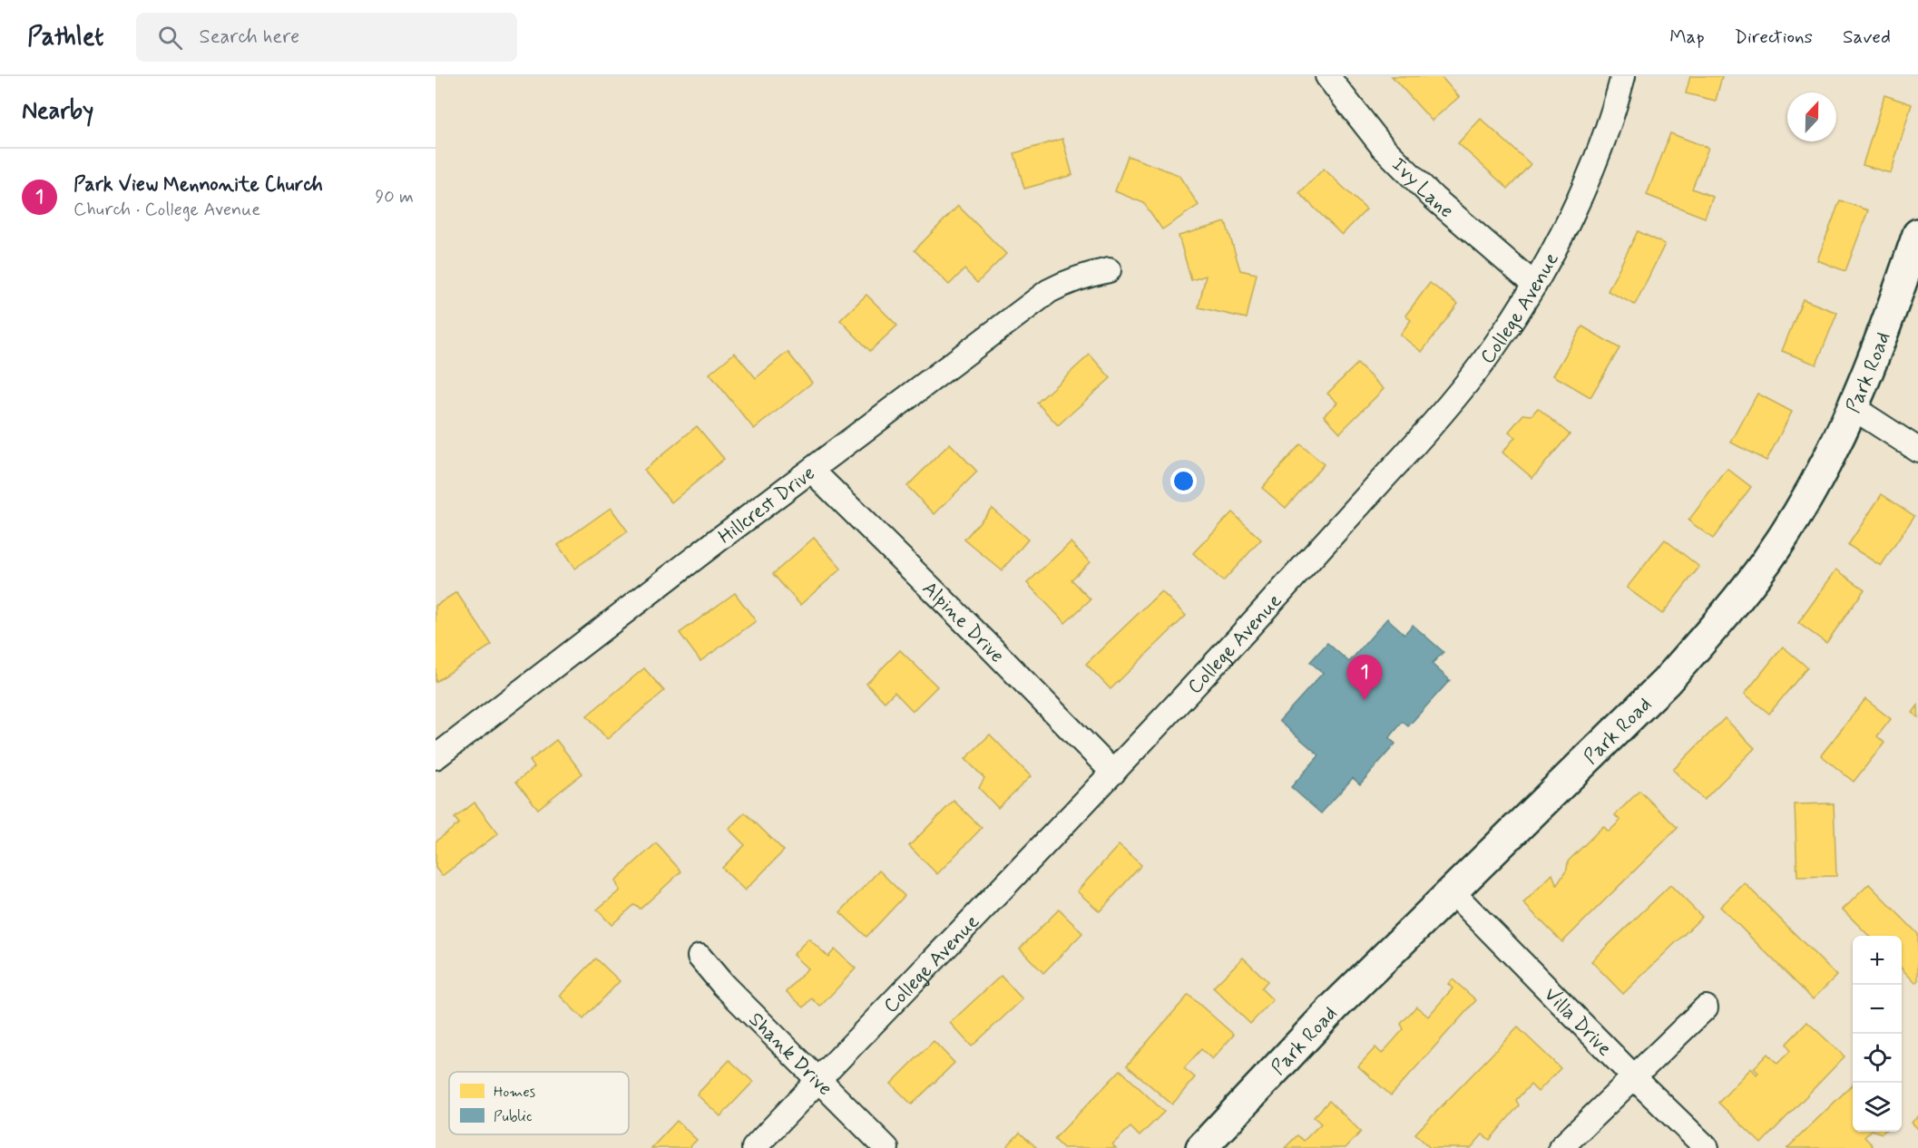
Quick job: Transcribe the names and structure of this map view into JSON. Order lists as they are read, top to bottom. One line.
{"streets":{"street":["Ivy Lane","College Avenue","Park Road","Hillcrest Drive","Alpine Drive","Villa Drive","Shank Drive"]},"crossings":[["Ivy Lane","College Avenue"],["College Avenue","Alpine Drive"],["College Avenue","Shank Drive"],["Park Road","Villa Drive"],["Hillcrest Drive","Alpine Drive"]],"legend":["Homes","Public"],"north":"top","page":{"header":"Pathlet","search":"Search here","nav":["Map","Directions","Saved"],"heading":"Nearby","list":[{"mark":"1","name":"Park View Mennonite Church","note":"Church · College Avenue","value":"90 m"}],"pins":"1","map_buttons":["+","−"]}}
